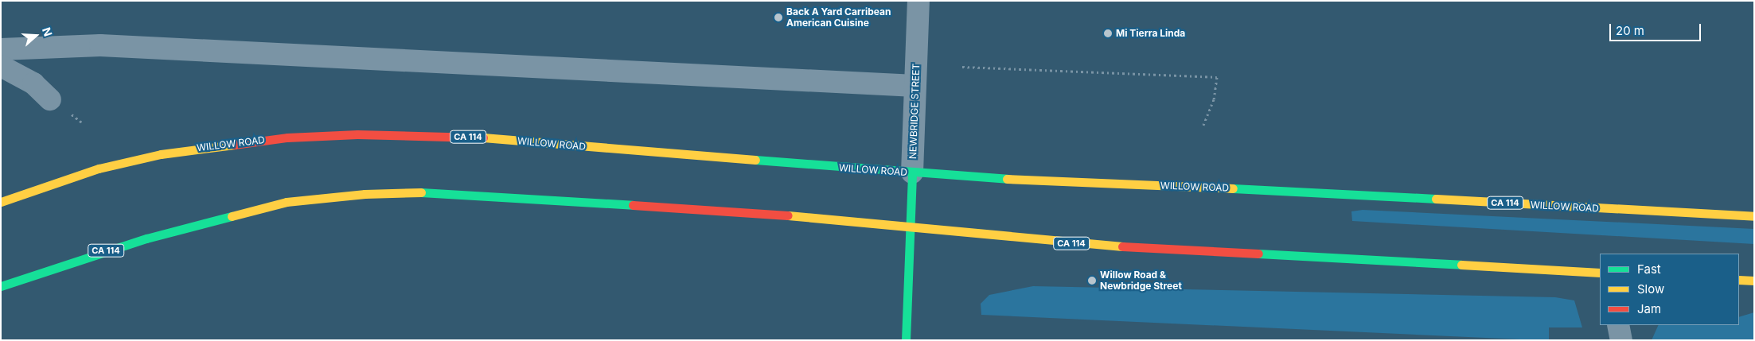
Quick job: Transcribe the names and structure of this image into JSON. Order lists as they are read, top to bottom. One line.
{"streets":{"main road":["NEWBRIDGE STREET","CA 114","WILLOW ROAD"]},"crossings":[["NEWBRIDGE STREET","CA 114"],["NEWBRIDGE STREET","WILLOW ROAD"]],"places":["Back A Yard Carribean American Cuisine","Mi Tierra Linda","Willow Road & Newbridge Street"],"legend":["Fast","Slow","Jam"],"scale_bar":"20 m","north":"right"}
